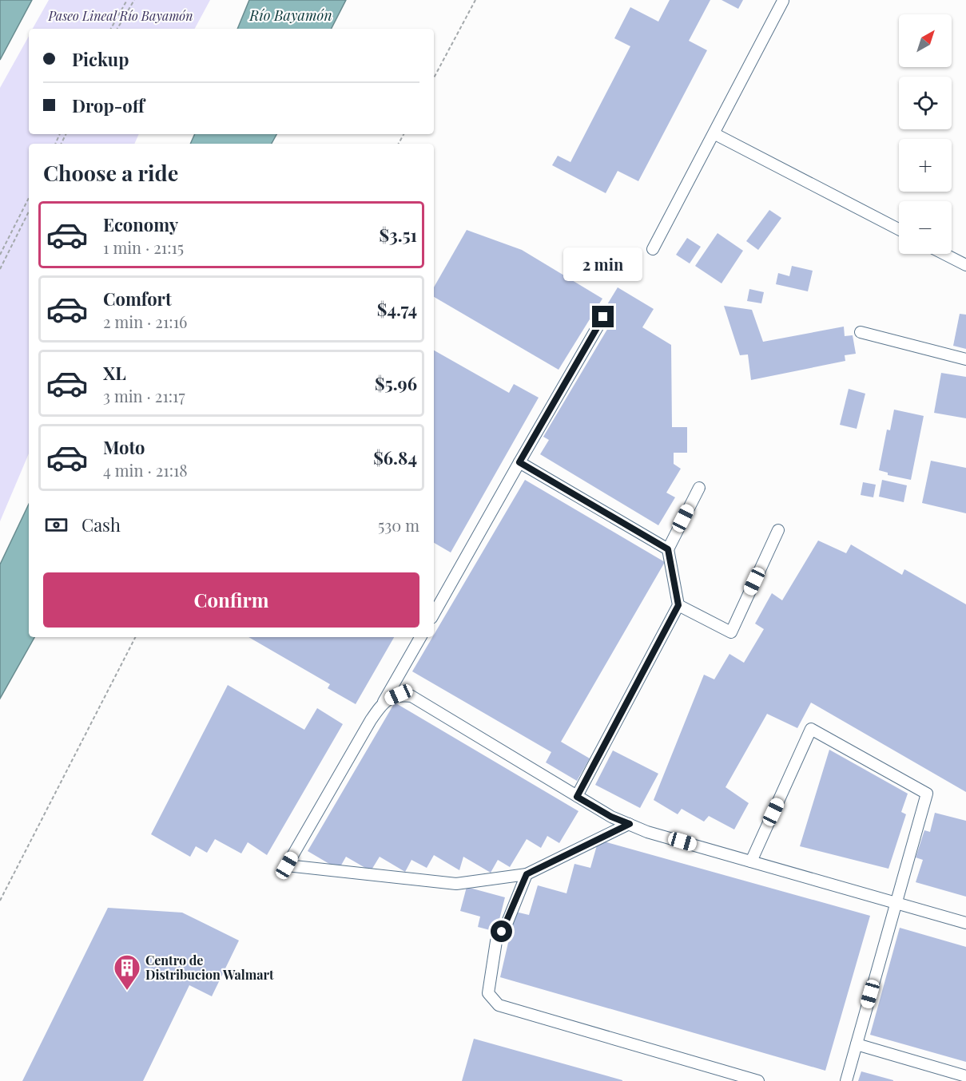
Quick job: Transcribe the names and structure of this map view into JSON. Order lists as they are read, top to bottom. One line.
{"water":["Río Bayamón"],"parks":["Paseo Lineal Río Bayamón"],"places":{"building":["Centro de Distribucion Walmart"]},"north":"top right","page":{"map_buttons":["+","−"],"banner":["Pickup","Drop-off"],"heading":"Choose a ride","list":[{"name":"Economy","note":"1 min · 21:15","value":"$3.51"},{"name":"Comfort","note":"2 min · 21:16","value":"$4.74"},{"name":"XL","note":"3 min · 21:17","value":"$5.96"},{"name":"Moto","note":"4 min · 21:18","value":"$6.84"}],"bubble":"2 min","pay":["Cash","530 m"],"buttons":"Confirm"}}
